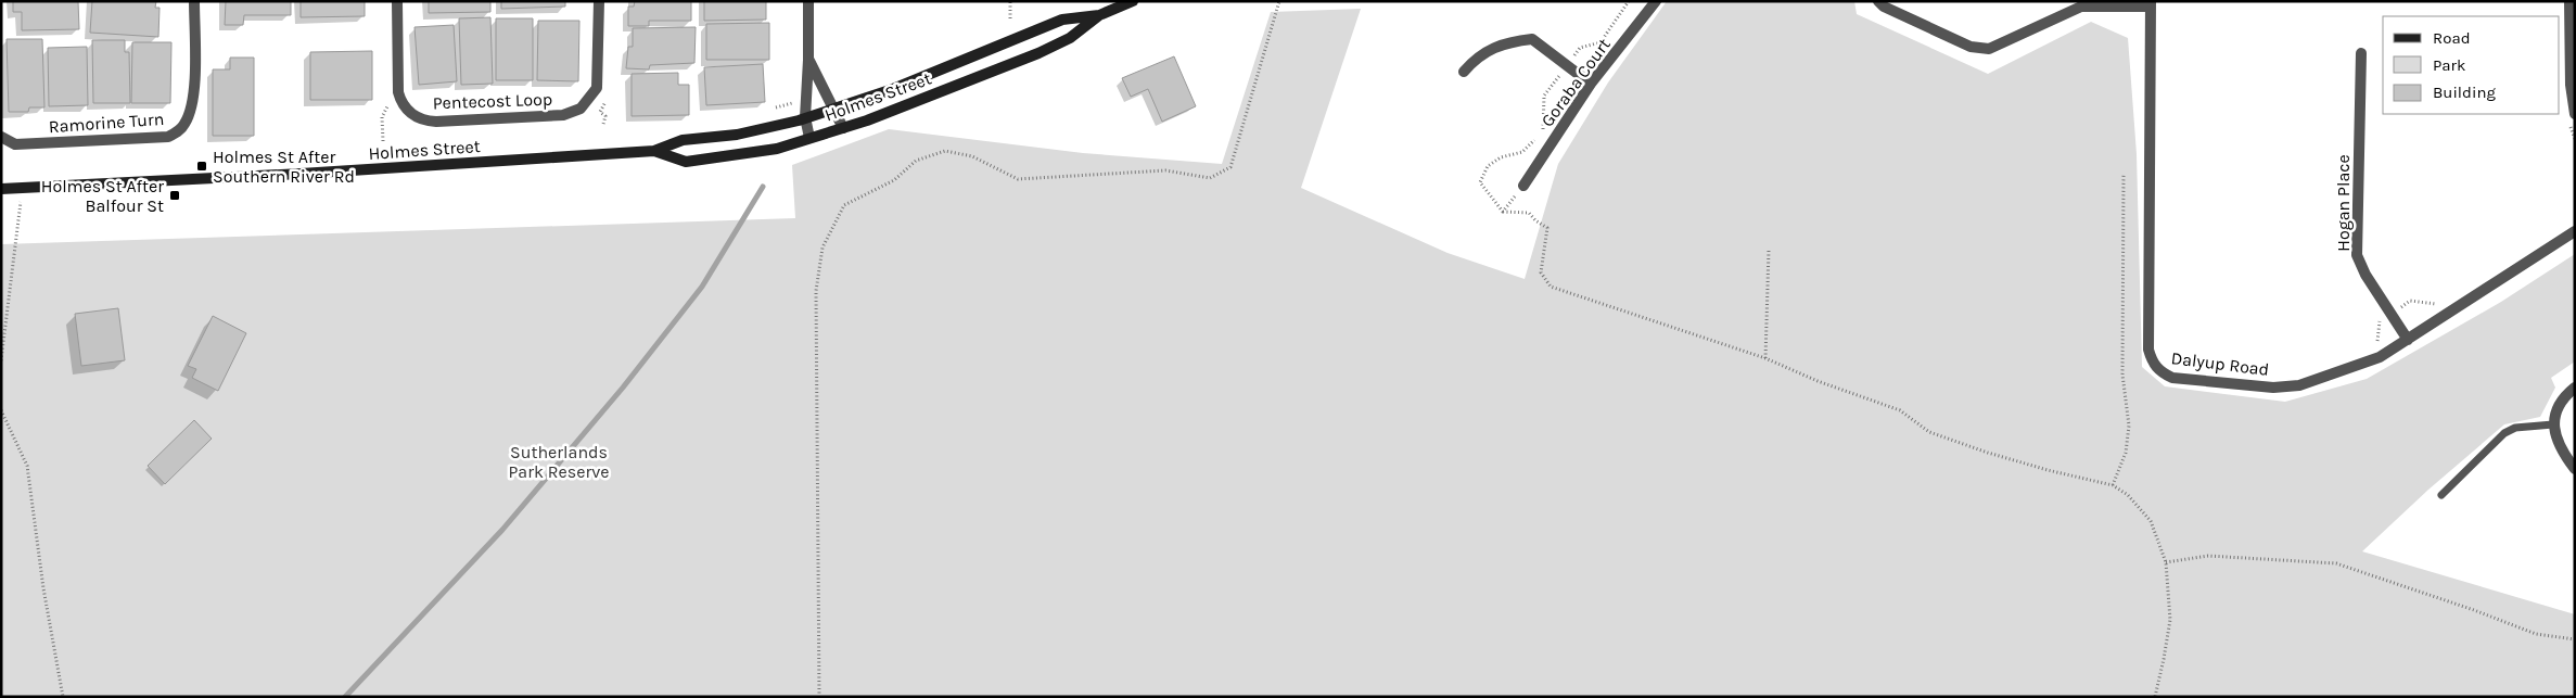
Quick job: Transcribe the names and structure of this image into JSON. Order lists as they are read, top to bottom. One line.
{"streets":{"main road":["Holmes Street"],"street":["Goraba Court","Pentecost Loop","Ramorine Turn","Hogan Place","Dalyup Road"]},"crossings":[["Hogan Place","Dalyup Road"]],"parks":["Sutherlands Park Reserve"],"places":{"transit":["Holmes St After Southern River Rd","Holmes St After Balfour St"]},"legend":["Road","Park","Building"]}
